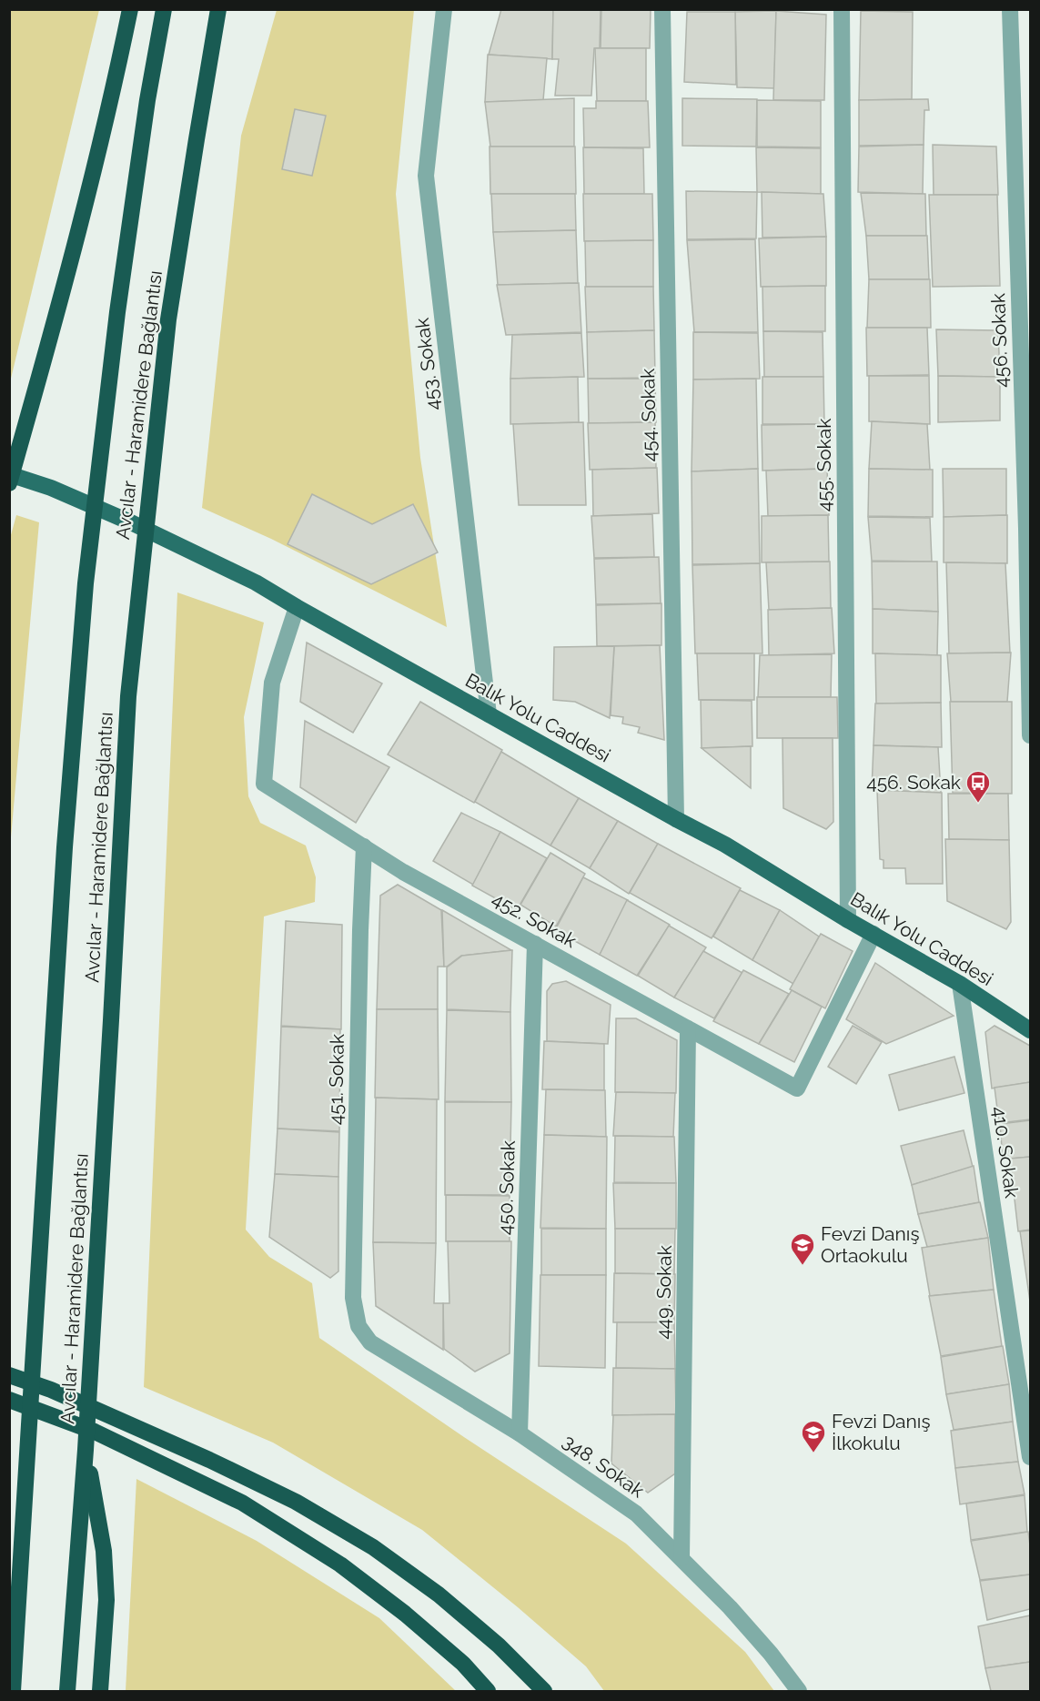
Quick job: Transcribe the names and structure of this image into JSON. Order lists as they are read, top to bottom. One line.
{"streets":{"highway":["Avcılar - Haramidere Bağlantısı"],"main road":["Balık Yolu Caddesi"],"street":["456. Sokak","453. Sokak","454. Sokak","455. Sokak","452. Sokak","451. Sokak","410. Sokak","450. Sokak","449. Sokak","348. Sokak"]},"crossings":[["453. Sokak","Balık Yolu Caddesi"],["454. Sokak","Balık Yolu Caddesi"],["455. Sokak","Balık Yolu Caddesi"],["Balık Yolu Caddesi","452. Sokak"],["Balık Yolu Caddesi","410. Sokak"],["452. Sokak","451. Sokak"],["452. Sokak","450. Sokak"],["452. Sokak","449. Sokak"],["451. Sokak","348. Sokak"],["450. Sokak","348. Sokak"],["449. Sokak","348. Sokak"]],"places":{"bus stop":["456. Sokak"],"school or university":["Fevzi Danış Ortaokulu","Fevzi Danış İlkokulu"]}}
